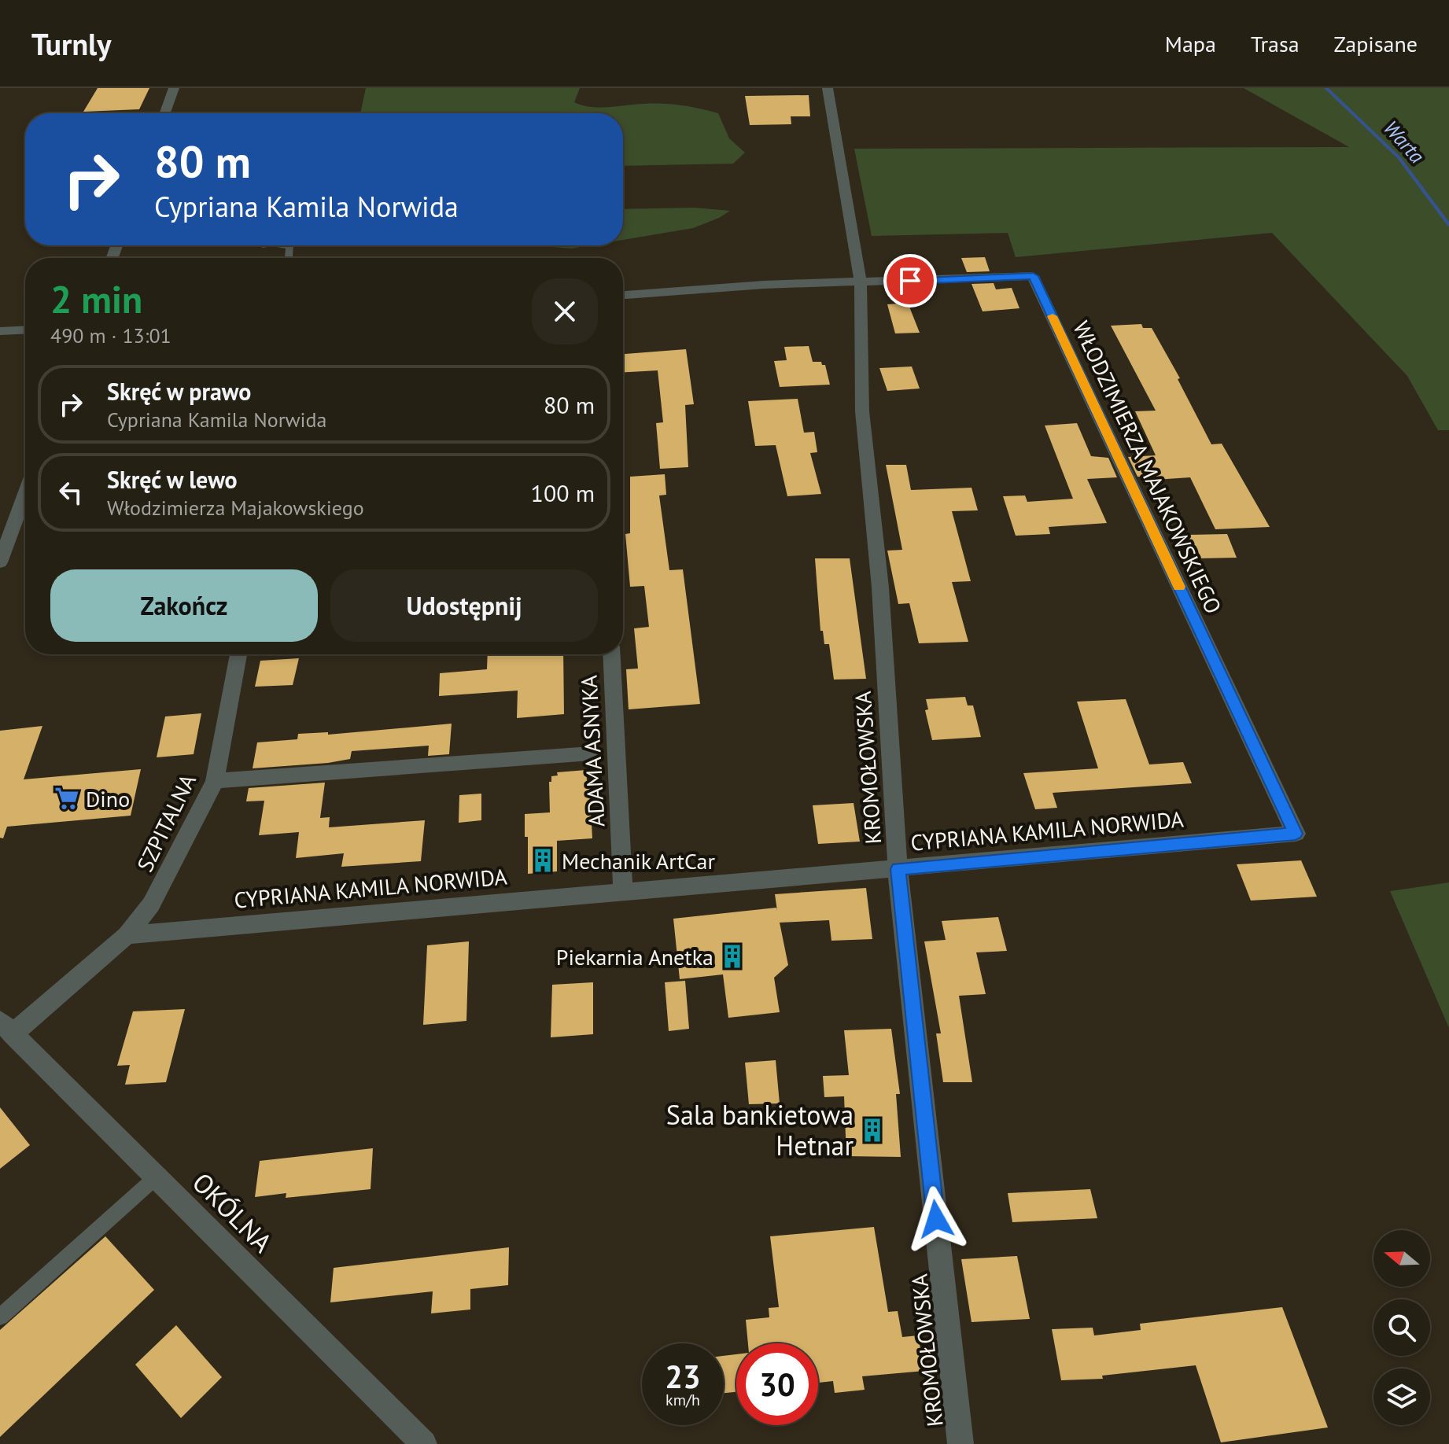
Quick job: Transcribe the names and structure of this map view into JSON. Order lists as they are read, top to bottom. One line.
{"streets":{"street":["WŁODZIMIERZA MAJAKOWSKIEGO","ADAMA ASNYKA","KROMOŁOWSKA","SZPITALNA","CYPRIANA KAMILA NORWIDA","OKÓLNA"]},"crossings":[["WŁODZIMIERZA MAJAKOWSKIEGO","KROMOŁOWSKA"],["WŁODZIMIERZA MAJAKOWSKIEGO","CYPRIANA KAMILA NORWIDA"],["ADAMA ASNYKA","CYPRIANA KAMILA NORWIDA"],["KROMOŁOWSKA","CYPRIANA KAMILA NORWIDA"],["SZPITALNA","CYPRIANA KAMILA NORWIDA"],["SZPITALNA","OKÓLNA"]],"water":["Warta"],"places":{"supermarket":["Dino"],"building":["Mechanik ArtCar","Piekarnia Anetka","Sala bankietowa Hetnar"]},"north":"left","page":{"header":"Turnly","nav":["Mapa","Trasa","Zapisane"],"turn":["80 m","Cypriana Kamila Norwida"],"heading":["2 min","490 m · 13:01"],"list":[{"name":"Skręć w prawo","note":"Cypriana Kamila Norwida","value":"80 m"},{"name":"Skręć w lewo","note":"Włodzimierza Majakowskiego","value":"100 m"}],"buttons":["Zakończ","Udostępnij"],"speed":"23 km/h","limit":"30"}}
